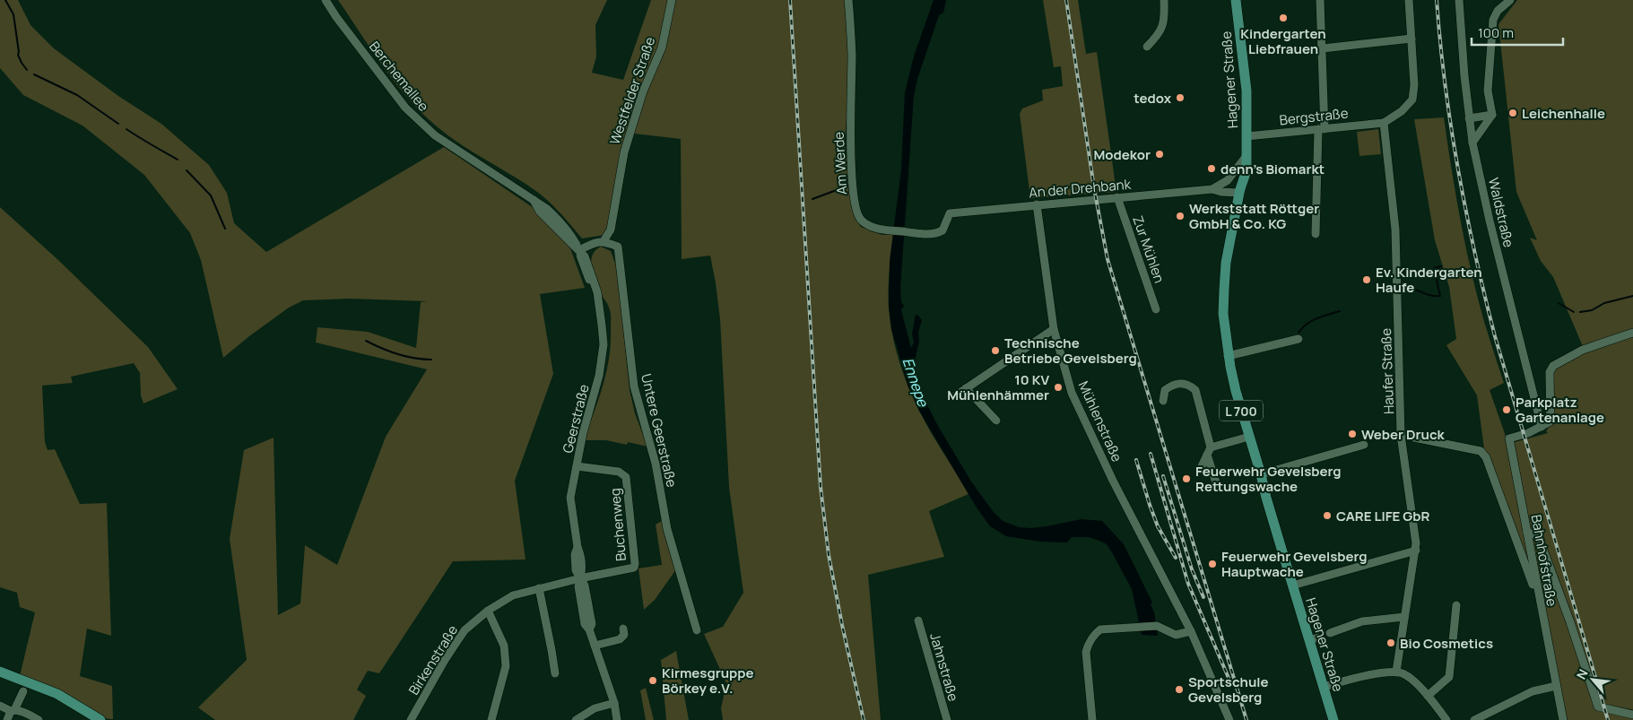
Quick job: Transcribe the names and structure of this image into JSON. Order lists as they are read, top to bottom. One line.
{"streets":{"main road":["Hagener Straße","L 700"],"street":["Berchemallee","Westfelder Straße","Bergstraße","Am Werde","An der Drehbank","Waldstraße","Zur Mühlen","Haufer Straße","Geerstraße","Mühlenstraße","Untere Geerstraße","Buchenweg","Bahnhofstraße","Birkenstraße","Jahnstraße"]},"crossings":[["Berchemallee","Geerstraße"],["Hagener Straße","Bergstraße"],["Hagener Straße","An der Drehbank"],["Westfelder Straße","Untere Geerstraße"],["Bergstraße","Haufer Straße"],["Am Werde","An der Drehbank"],["An der Drehbank","Zur Mühlen"],["An der Drehbank","Mühlenstraße"],["Waldstraße","Bahnhofstraße"],["Geerstraße","Buchenweg"],["Geerstraße","Birkenstraße"],["Buchenweg","Birkenstraße"]],"water":["Ennepe"],"places":["Kindergarten Liebfrauen","tedox","Leichenhalle","Modekor","denn's Biomarkt","Werkststatt Röttger GmbH & Co. KG","Ev. Kindergarten Haufe","Technische Betriebe Gevelsberg","10 KV Mühlenhämmer","Parkplatz Gartenanlage","Weber Druck","Feuerwehr Gevelsberg Rettungswache","CARE LIFE GbR","Feuerwehr Gevelsberg Hauptwache","Bio Cosmetics","Kirmesgruppe Börkey e.V.","Sportschule Gevelsberg"],"scale_bar":"100 m","north":"top left"}
